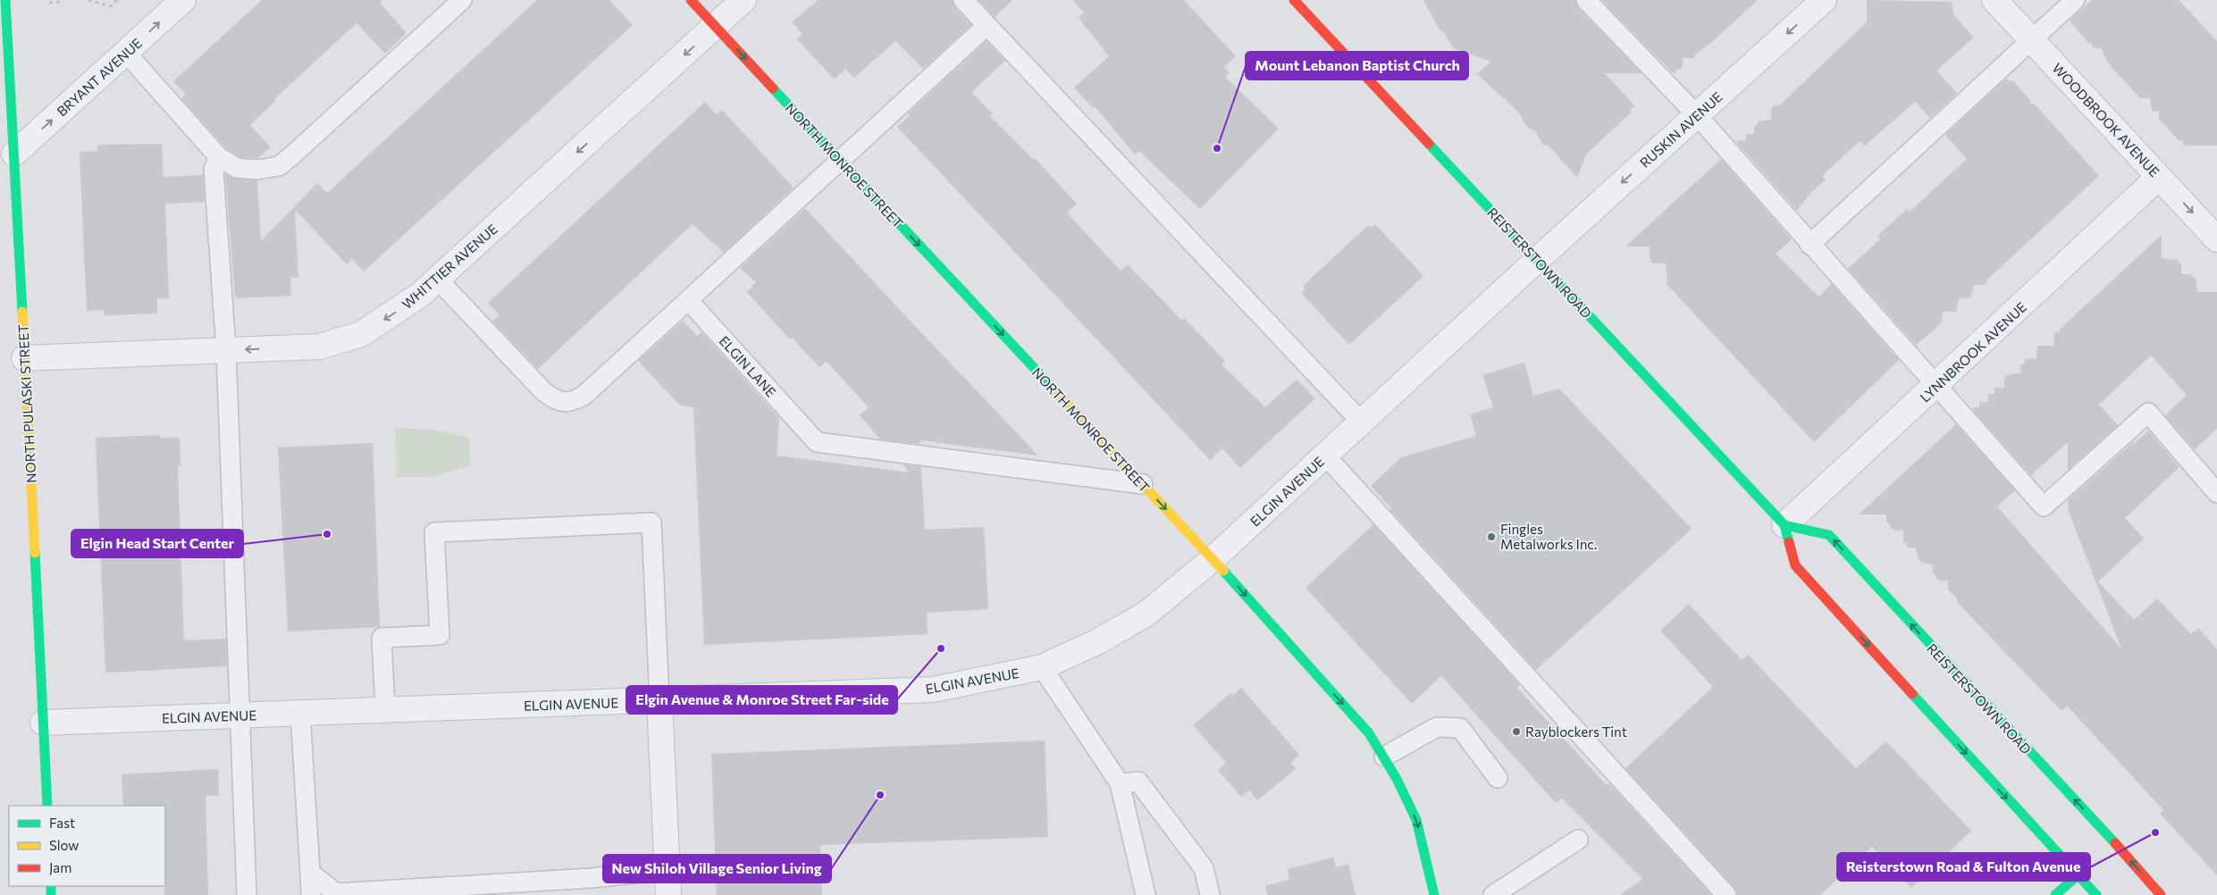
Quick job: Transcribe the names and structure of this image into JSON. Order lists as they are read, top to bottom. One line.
{"streets":{"main road":["NORTH MONROE STREET","REISTERSTOWN ROAD","NORTH PULASKI STREET"],"street":["BRYANT AVENUE","WOODBROOK AVENUE","RUSKIN AVENUE","WHITTIER AVENUE","LYNNBROOK AVENUE","ELGIN AVENUE"],"lane":["ELGIN LANE"]},"crossings":[["BRYANT AVENUE","NORTH PULASKI STREET"],["WOODBROOK AVENUE","LYNNBROOK AVENUE"],["RUSKIN AVENUE","REISTERSTOWN ROAD"],["RUSKIN AVENUE","ELGIN AVENUE"],["NORTH MONROE STREET","WHITTIER AVENUE"],["NORTH MONROE STREET","ELGIN LANE"],["NORTH MONROE STREET","ELGIN AVENUE"],["REISTERSTOWN ROAD","LYNNBROOK AVENUE"],["REISTERSTOWN ROAD","ELGIN AVENUE"],["WHITTIER AVENUE","NORTH PULASKI STREET"],["NORTH PULASKI STREET","ELGIN AVENUE"]],"one_way":["BRYANT AVENUE","RUSKIN AVENUE","NORTH MONROE STREET","WHITTIER AVENUE"],"places":["Mount Lebanon Baptist Church","Elgin Head Start Center","Fingles Metalworks Inc.","Elgin Avenue & Monroe Street Far-side","Rayblockers Tint","New Shiloh Village Senior Living","Reisterstown Road & Fulton Avenue"],"legend":["Fast","Slow","Jam"]}
